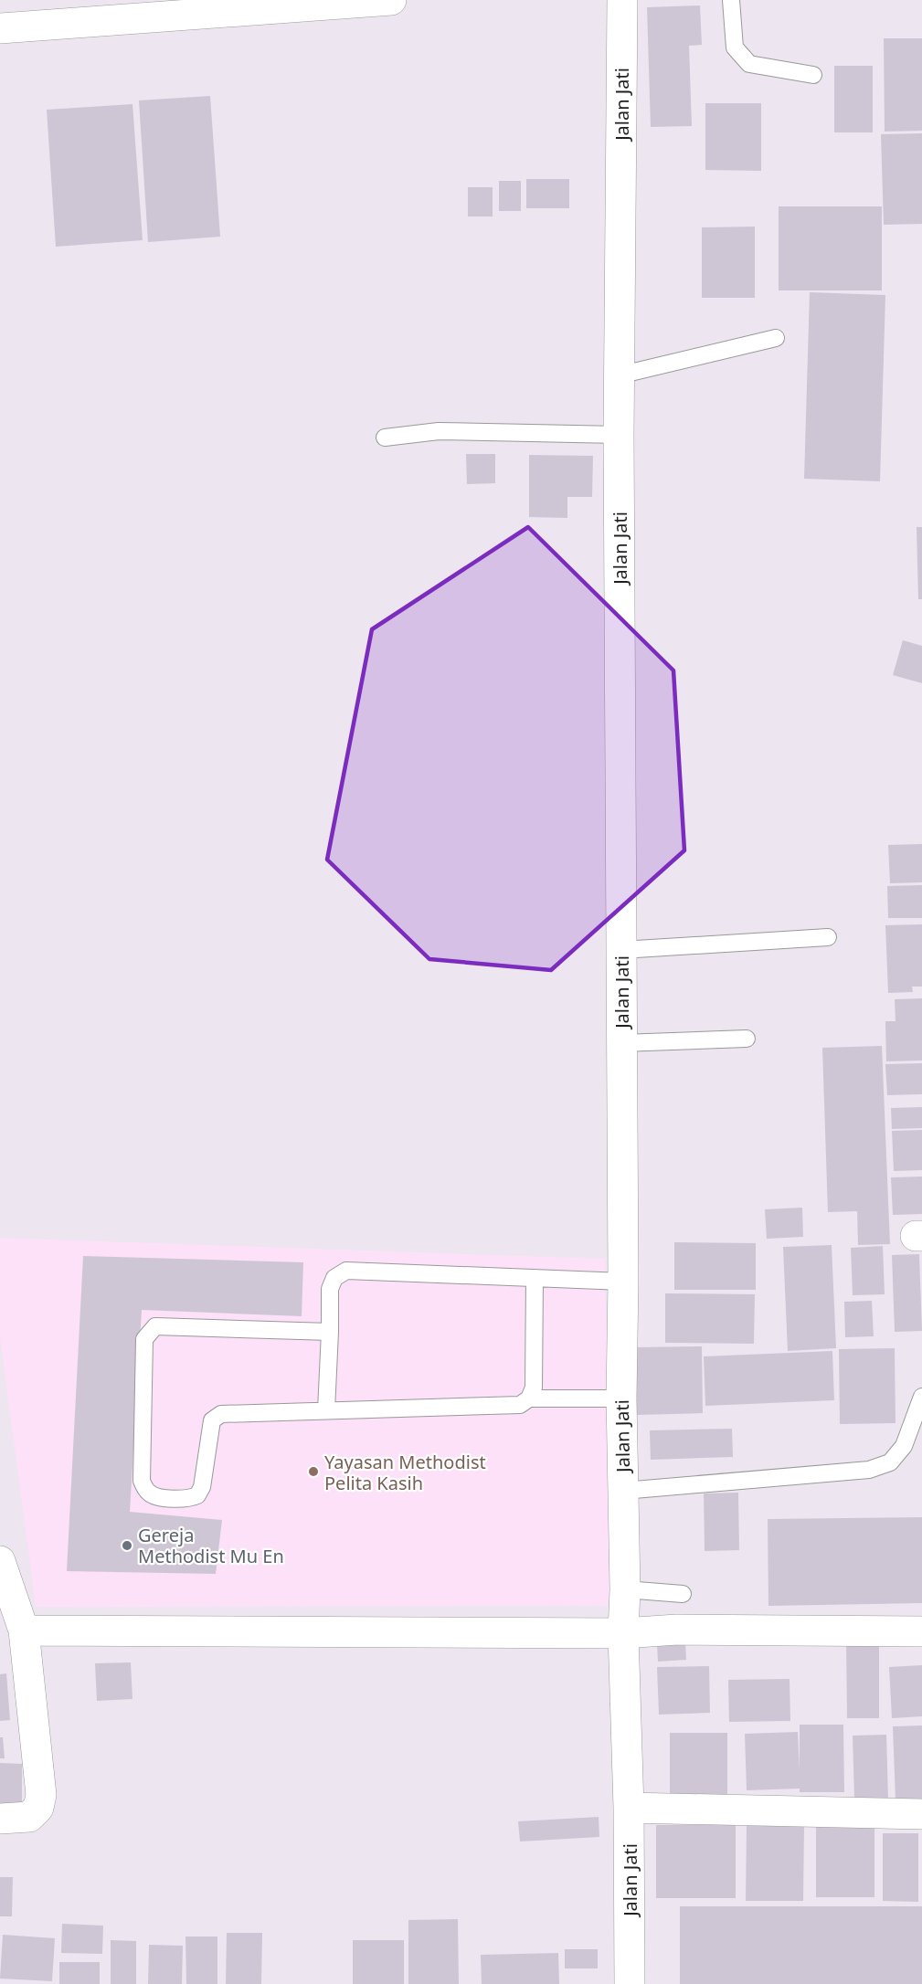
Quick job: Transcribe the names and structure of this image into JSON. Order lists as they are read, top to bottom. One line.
{"streets":{"street":["Jalan Jati"]},"places":["Yayasan Methodist Pelita Kasih","Gereja Methodist Mu En"]}
